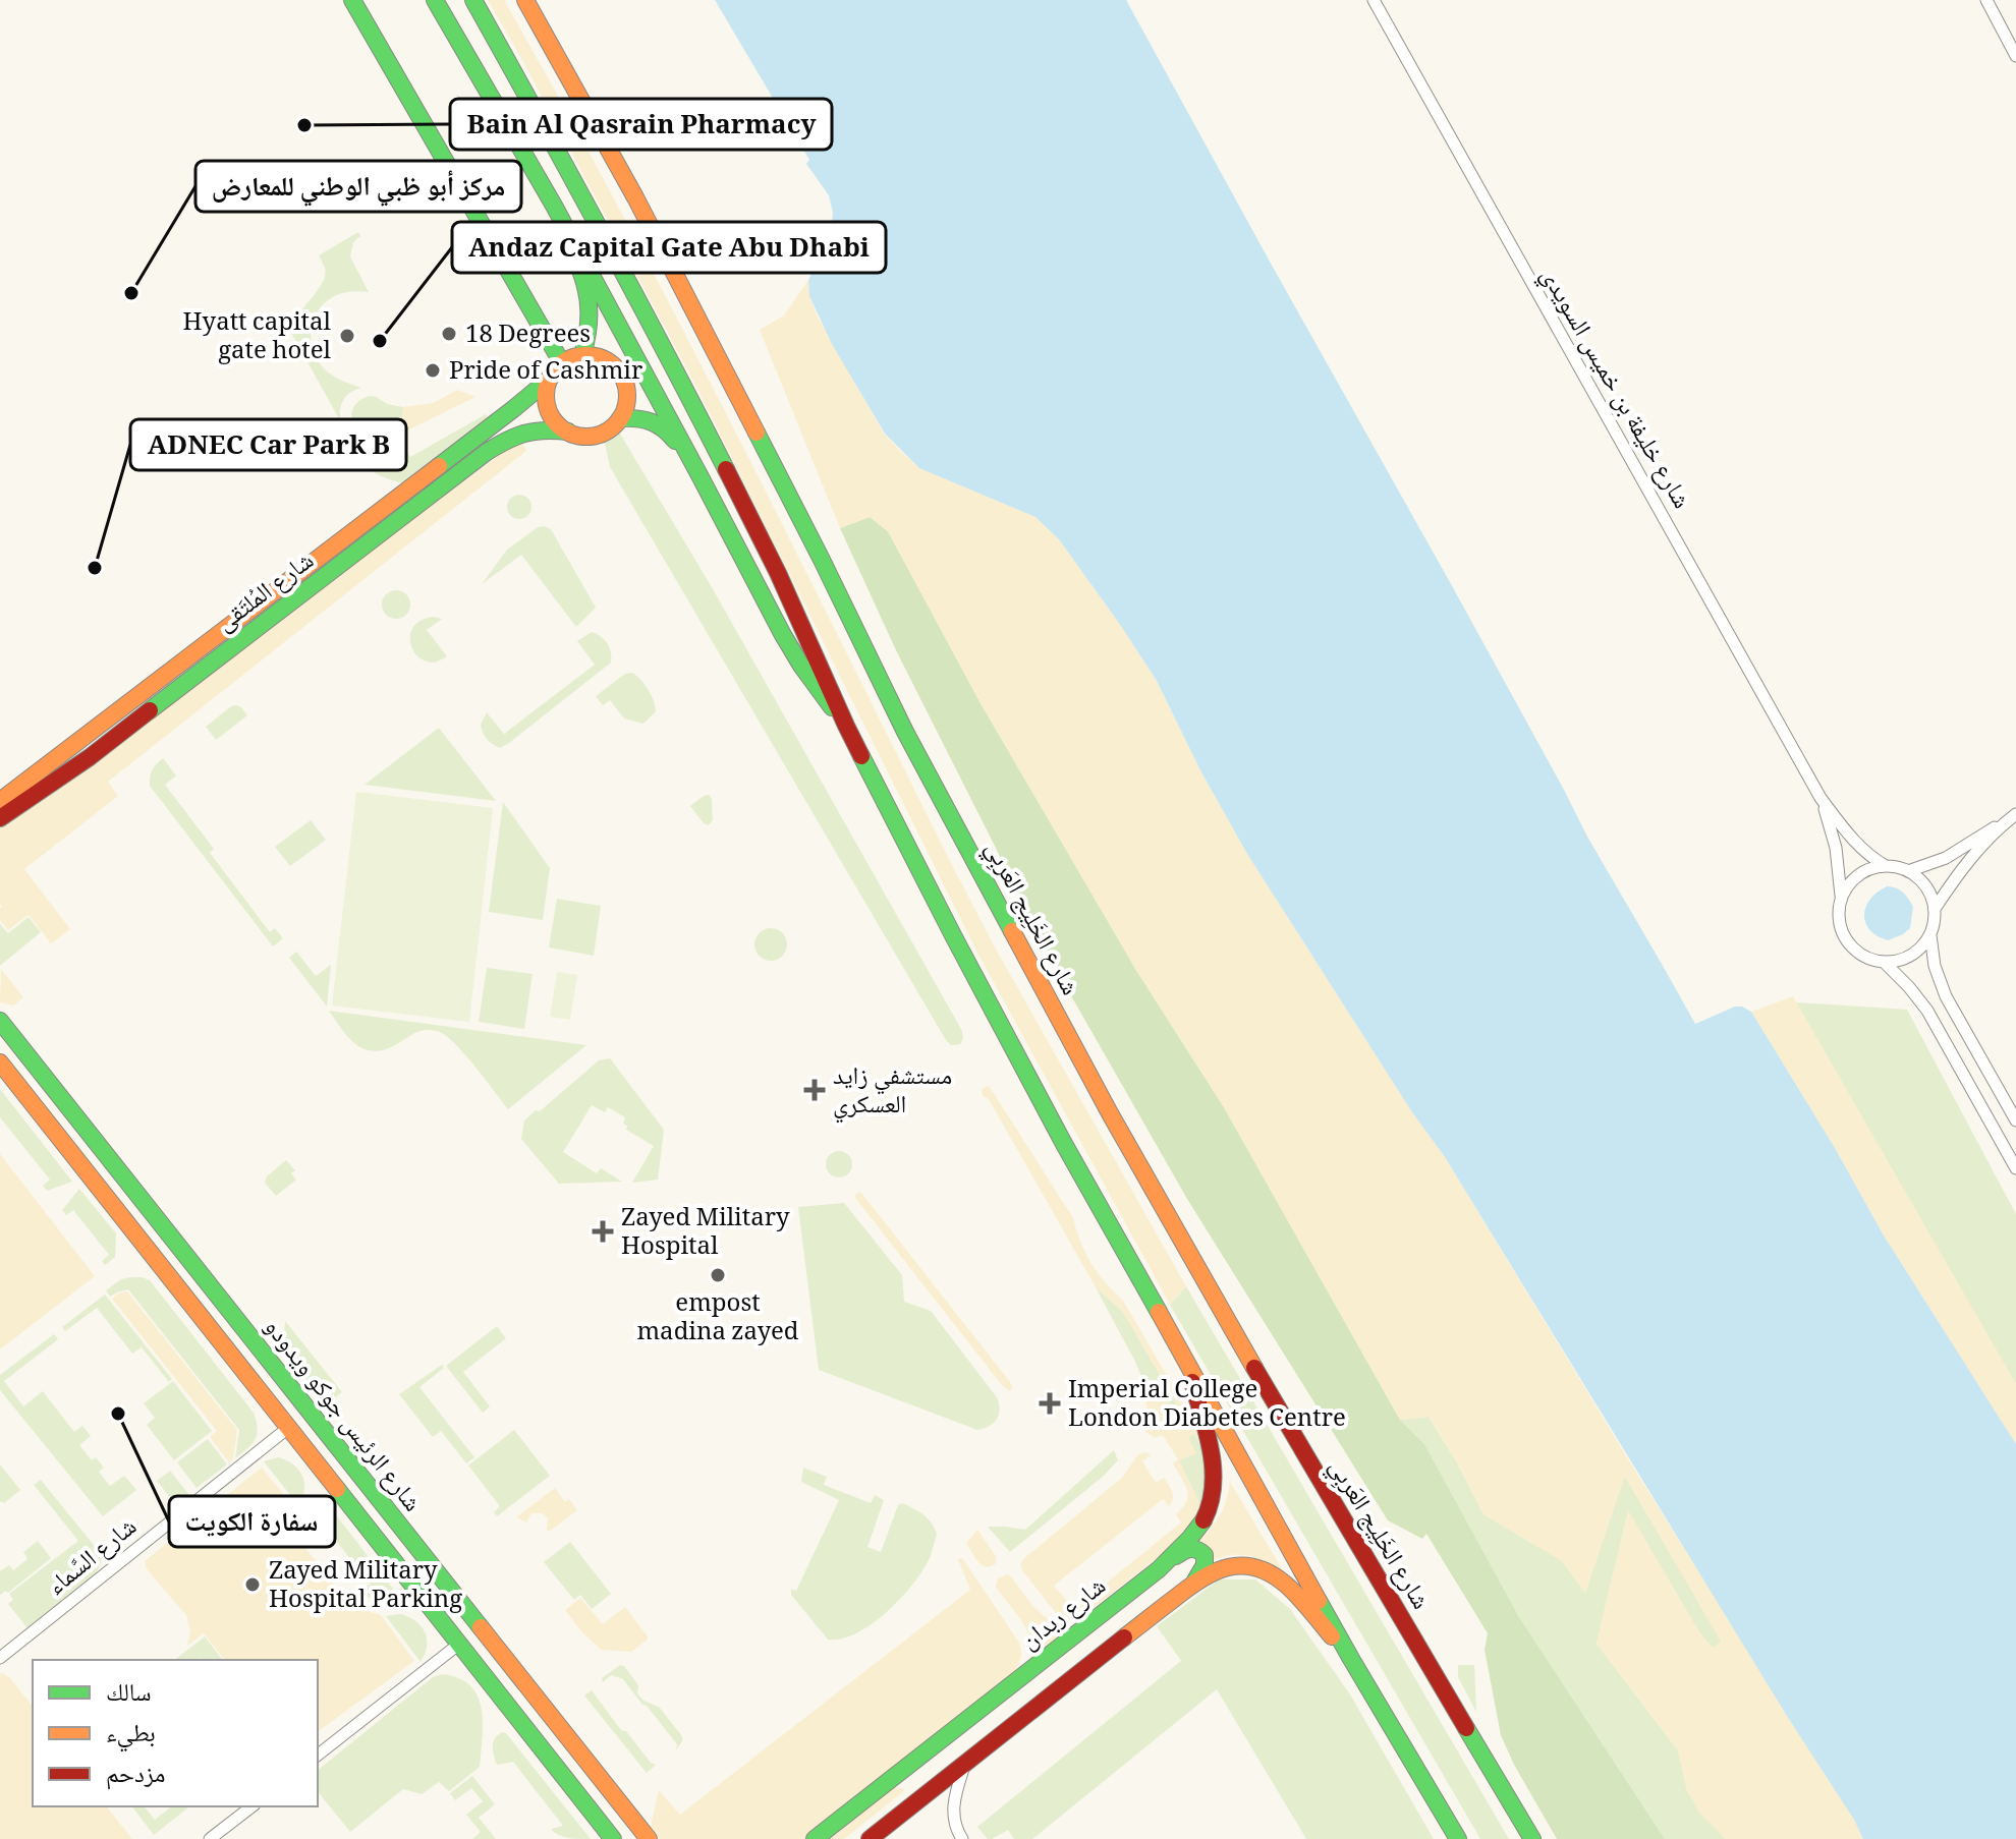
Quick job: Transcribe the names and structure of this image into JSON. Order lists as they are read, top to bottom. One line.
{"streets":{"main road":["شارع المُلتَقى","شارع الخَلِيج العَربِي","شارع الرئيس جوكو ويدودو","شارع ربدان"],"street":["شارع خليفة بن خميس السويدي","شارع السَّماء"]},"crossings":[["شارع الرئيس جوكو ويدودو","شارع السَّماء"]],"places":{"other":["Bain Al Qasrain Pharmacy","مركز أبو ظبي الوطني للمعارض","18 Degrees","Hyatt capital gate hotel","Andaz Capital Gate Abu Dhabi","Pride of Cashmir","ADNEC Car Park B","empost madina zayed","سفارة الكويت","Zayed Military Hospital Parking"],"health":["مستشفي زايد العسكري","Zayed Military Hospital","Imperial College London Diabetes Centre"]},"legend":["سالك","بطيء","مزدحم"]}
